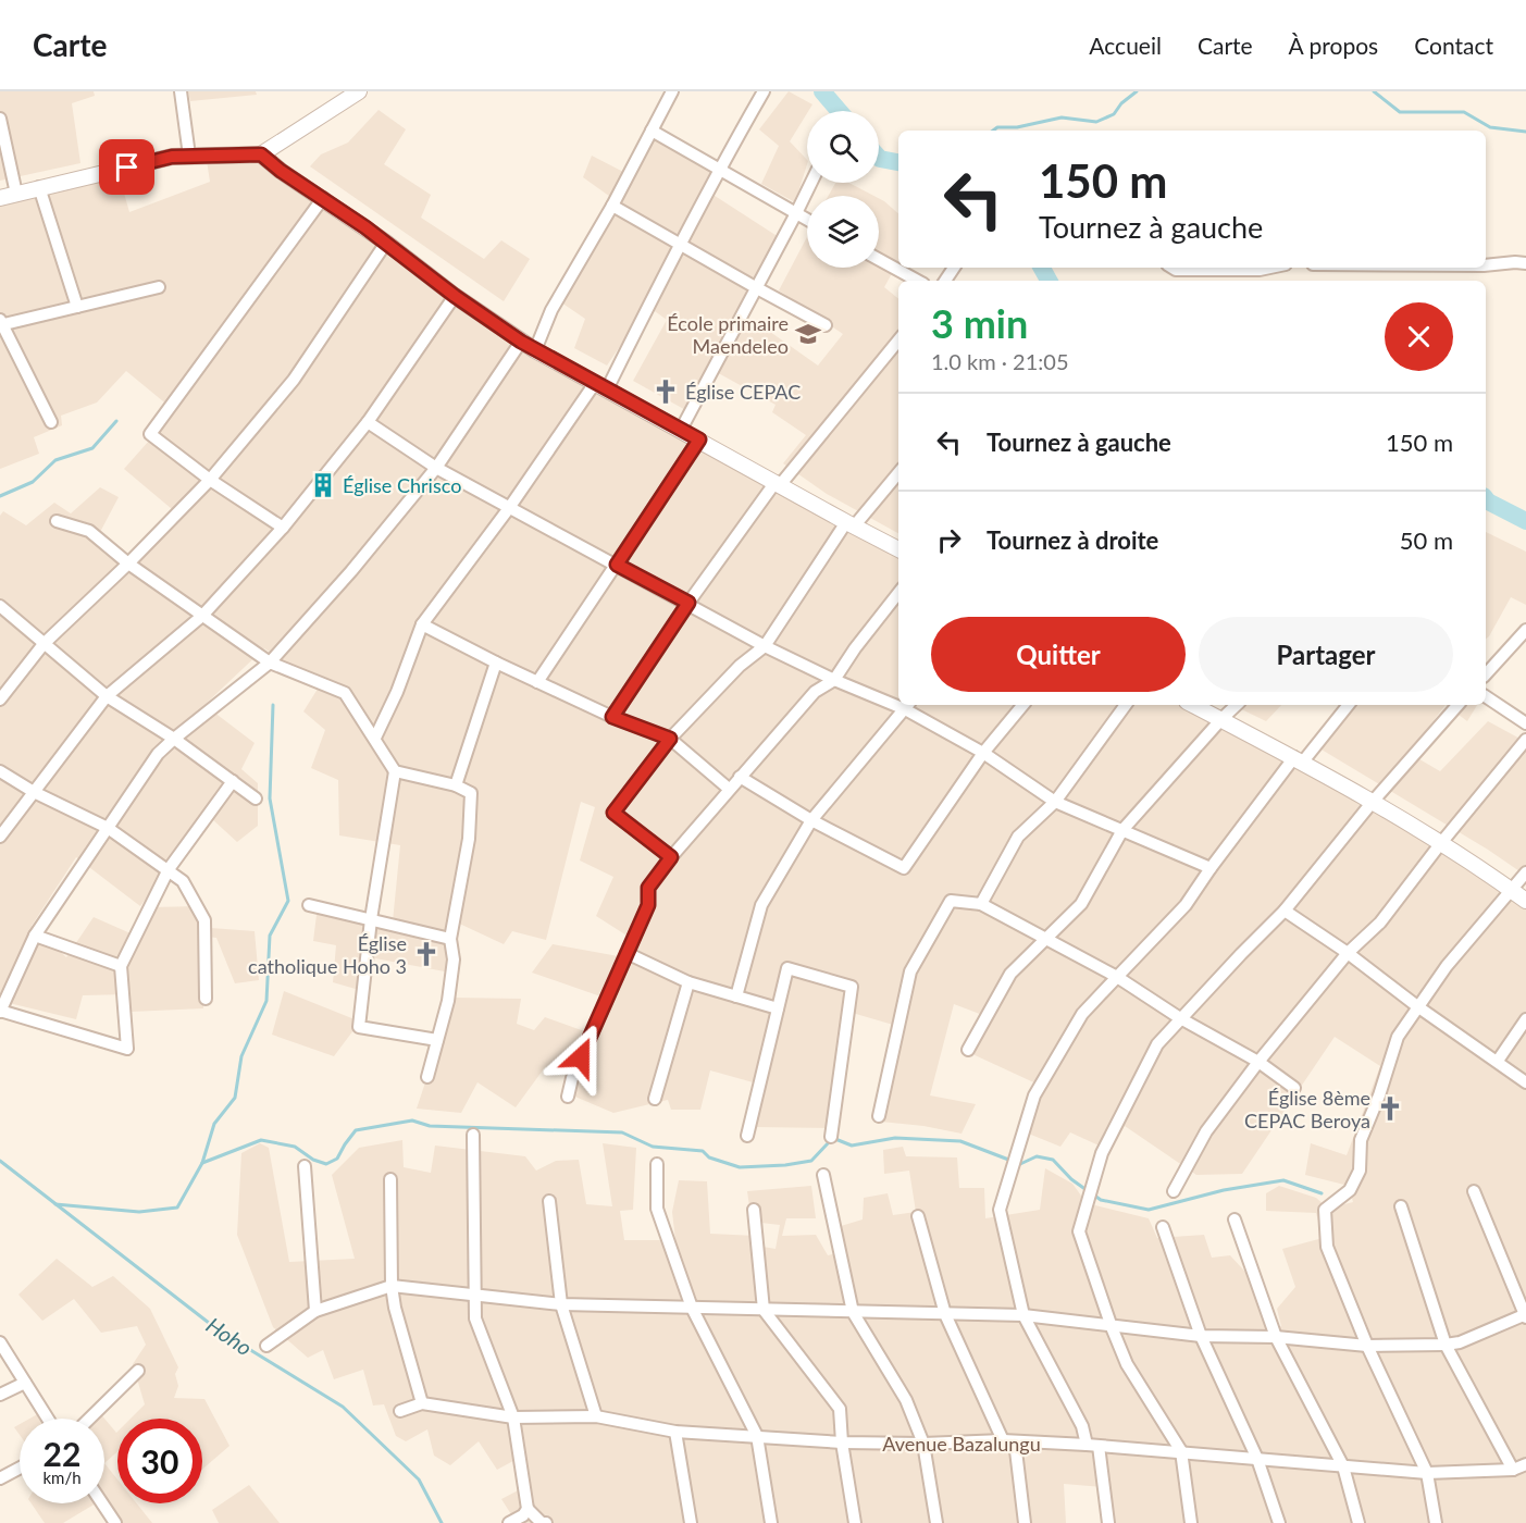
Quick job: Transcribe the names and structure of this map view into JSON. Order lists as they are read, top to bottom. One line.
{"streets":{"street":["Avenue Bazalungu"]},"water":["Hoho"],"places":{"school or university":["École primaire Maendeleo"],"church":["Église CEPAC","Église catholique Hoho 3","Église 8ème CEPAC Beroya"],"building":["Église Chrisco"]},"page":{"header":"Carte","nav":["Accueil","Carte","À propos","Contact"],"turn":["150 m","Tournez à gauche"],"heading":["3 min","1.0 km · 21:05"],"list":[{"name":"Tournez à gauche","value":"150 m"},{"name":"Tournez à droite","value":"50 m"}],"buttons":["Quitter","Partager"],"speed":"22 km/h","limit":"30"}}
